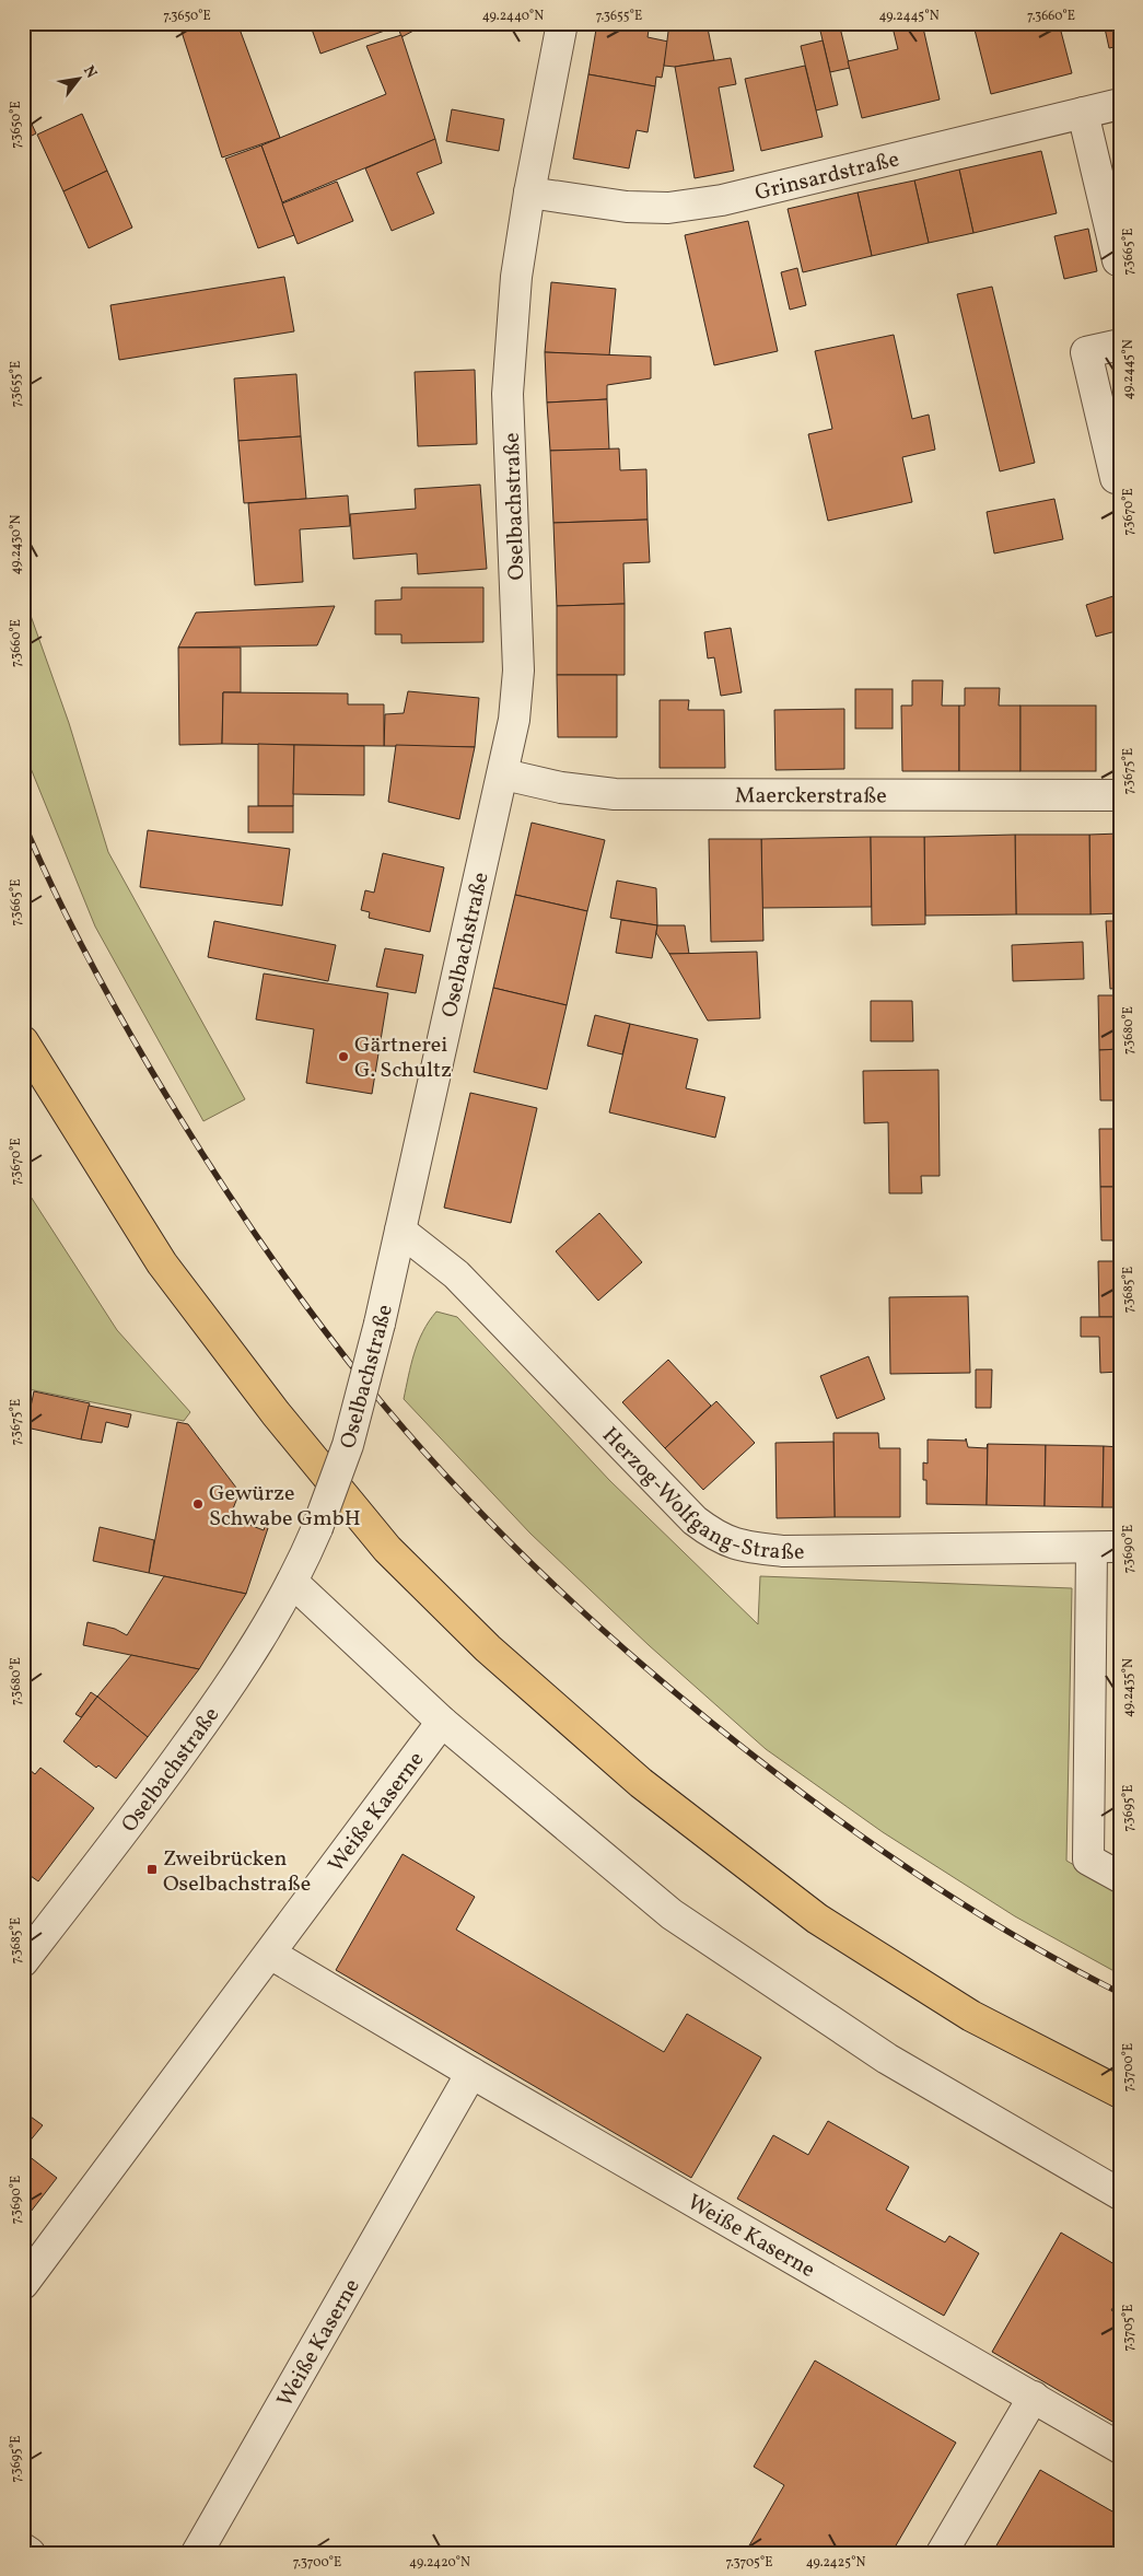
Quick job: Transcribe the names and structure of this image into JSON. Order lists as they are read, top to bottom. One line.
{"streets":{"street":["Grinsardstraße","Oselbachstraße","Maerckerstraße","Herzog-Wolfgang-Straße","Weiße Kaserne"]},"crossings":[["Grinsardstraße","Oselbachstraße"],["Oselbachstraße","Maerckerstraße"],["Oselbachstraße","Herzog-Wolfgang-Straße"]],"places":{"other":["Gärtnerei G. Schultz","Gewürze Schwabe GmbH"],"transit":["Zweibrücken Oselbachstraße"]},"north":"top right","coordinates":["7.3650°E","49.2440°N","7.3655°E","49.2445°N","7.3660°E","7.3665°E","7.3670°E","49.2430°N","7.3675°E","7.3680°E","7.3685°E","7.3690°E","49.2435°N","7.3695°E","7.3700°E","7.3705°E","49.2420°N","49.2425°N"]}
